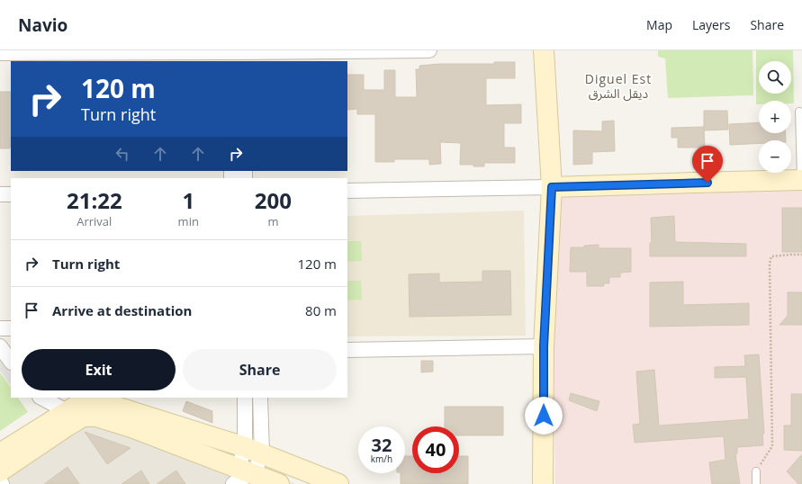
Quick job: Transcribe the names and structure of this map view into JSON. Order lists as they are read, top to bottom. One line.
{"districts":["Diguel Est ديقل الشرق"],"page":{"header":"Navio","nav":["Map","Layers","Share"],"map_buttons":["+","−"],"turn":["120 m","Turn right"],"eta":["21:22","Arrival","1","min","200","m"],"list":[{"name":"Turn right","value":"120 m"},{"name":"Arrive at destination","value":"80 m"}],"buttons":["Exit","Share"],"speed":"32 km/h","limit":"40"}}
